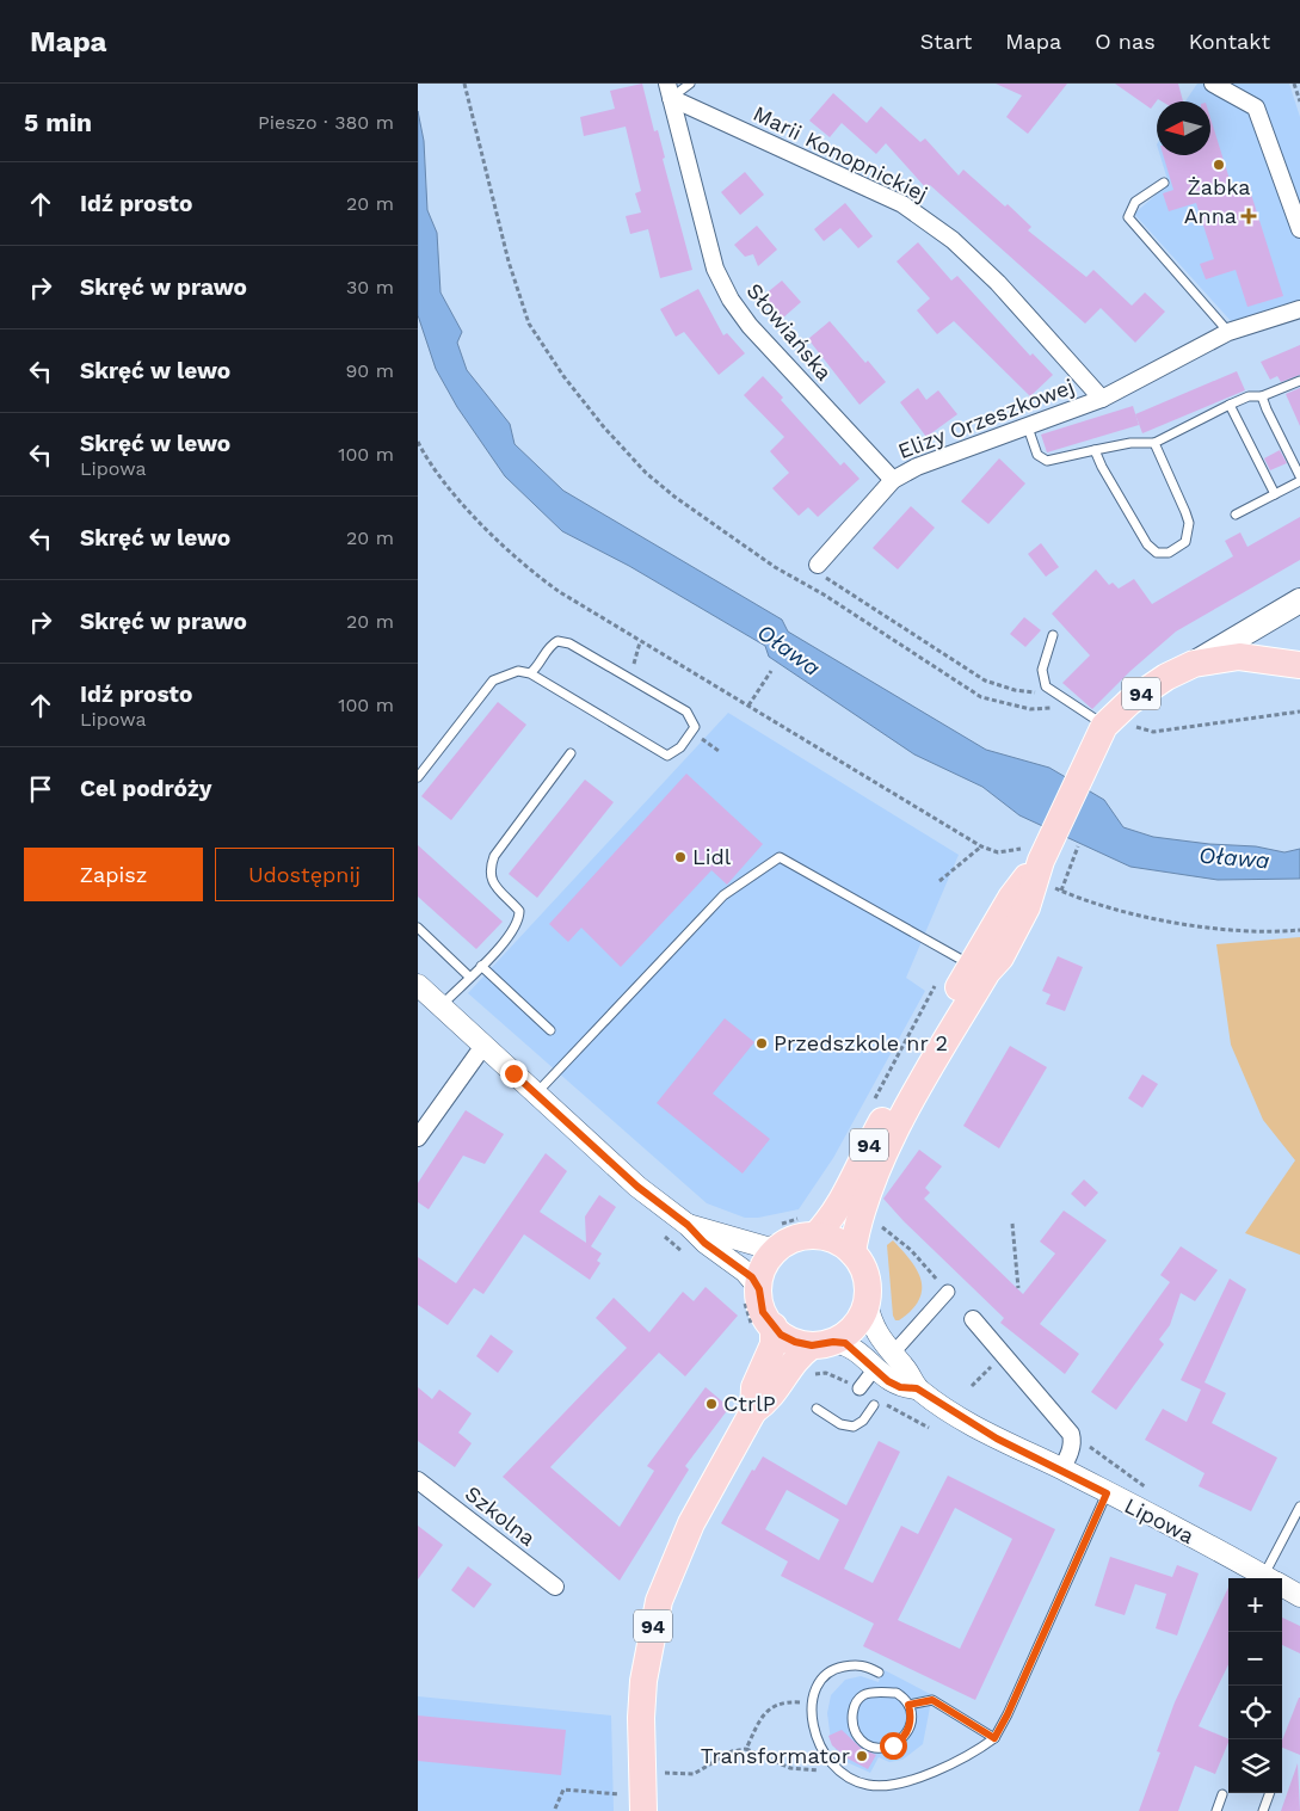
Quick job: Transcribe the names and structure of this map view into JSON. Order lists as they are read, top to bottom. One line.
{"streets":{"main road":["94"],"street":["Marii Konopnickiej","Słowiańska","Elizy Orzeszkowej","Szkolna","Lipowa"]},"crossings":[["Marii Konopnickiej","Słowiańska"],["Marii Konopnickiej","Elizy Orzeszkowej"],["Słowiańska","Elizy Orzeszkowej"],["94","Lipowa"]],"water":["Oława"],"places":{"other":["Żabka","Lidl","Przedszkole nr 2","CtrlP","Transformator"],"health":["Anna"]},"north":"left","page":{"header":"Mapa","nav":["Start","Mapa","O nas","Kontakt"],"heading":["5 min","Pieszo · 380 m"],"list":[["Idź prosto","20 m"],["Skręć w prawo","30 m"],["Skręć w lewo","90 m"],["Skręć w lewo","Lipowa","100 m"],["Skręć w lewo","20 m"],["Skręć w prawo","20 m"],["Idź prosto","Lipowa","100 m"],"Cel podróży"],"buttons":["Zapisz","Udostępnij"],"map_buttons":["+","−"]}}
